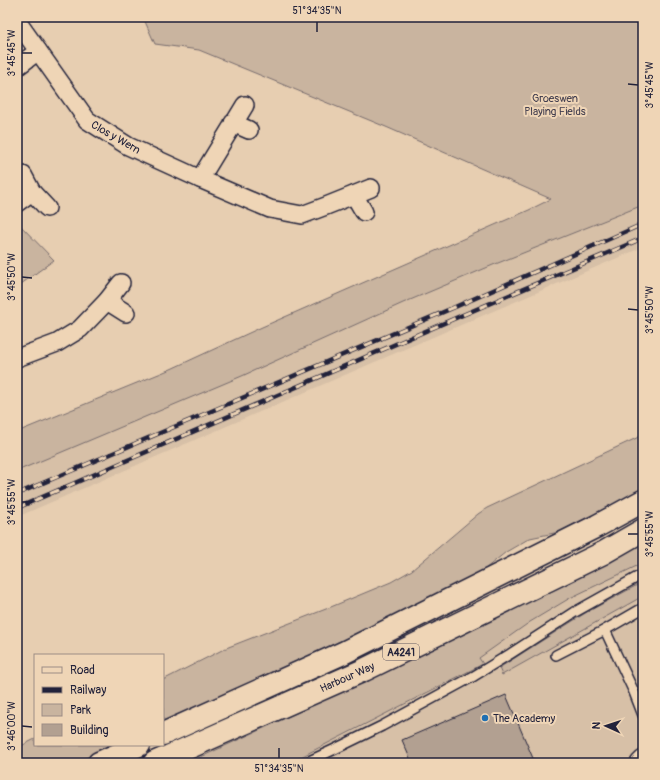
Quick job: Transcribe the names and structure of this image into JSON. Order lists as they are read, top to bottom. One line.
{"streets":{"main road":["A4241","Harbour Way"],"street":["Clos y Wern"]},"parks":["Groeswen Playing Fields"],"places":["The Academy"],"legend":["Road","Railway","Park","Building"],"north":"left","coordinates":["51°34'35\"N","3°45'45\"W","3°45'50\"W","3°45'55\"W","3°46'00\"W"]}
